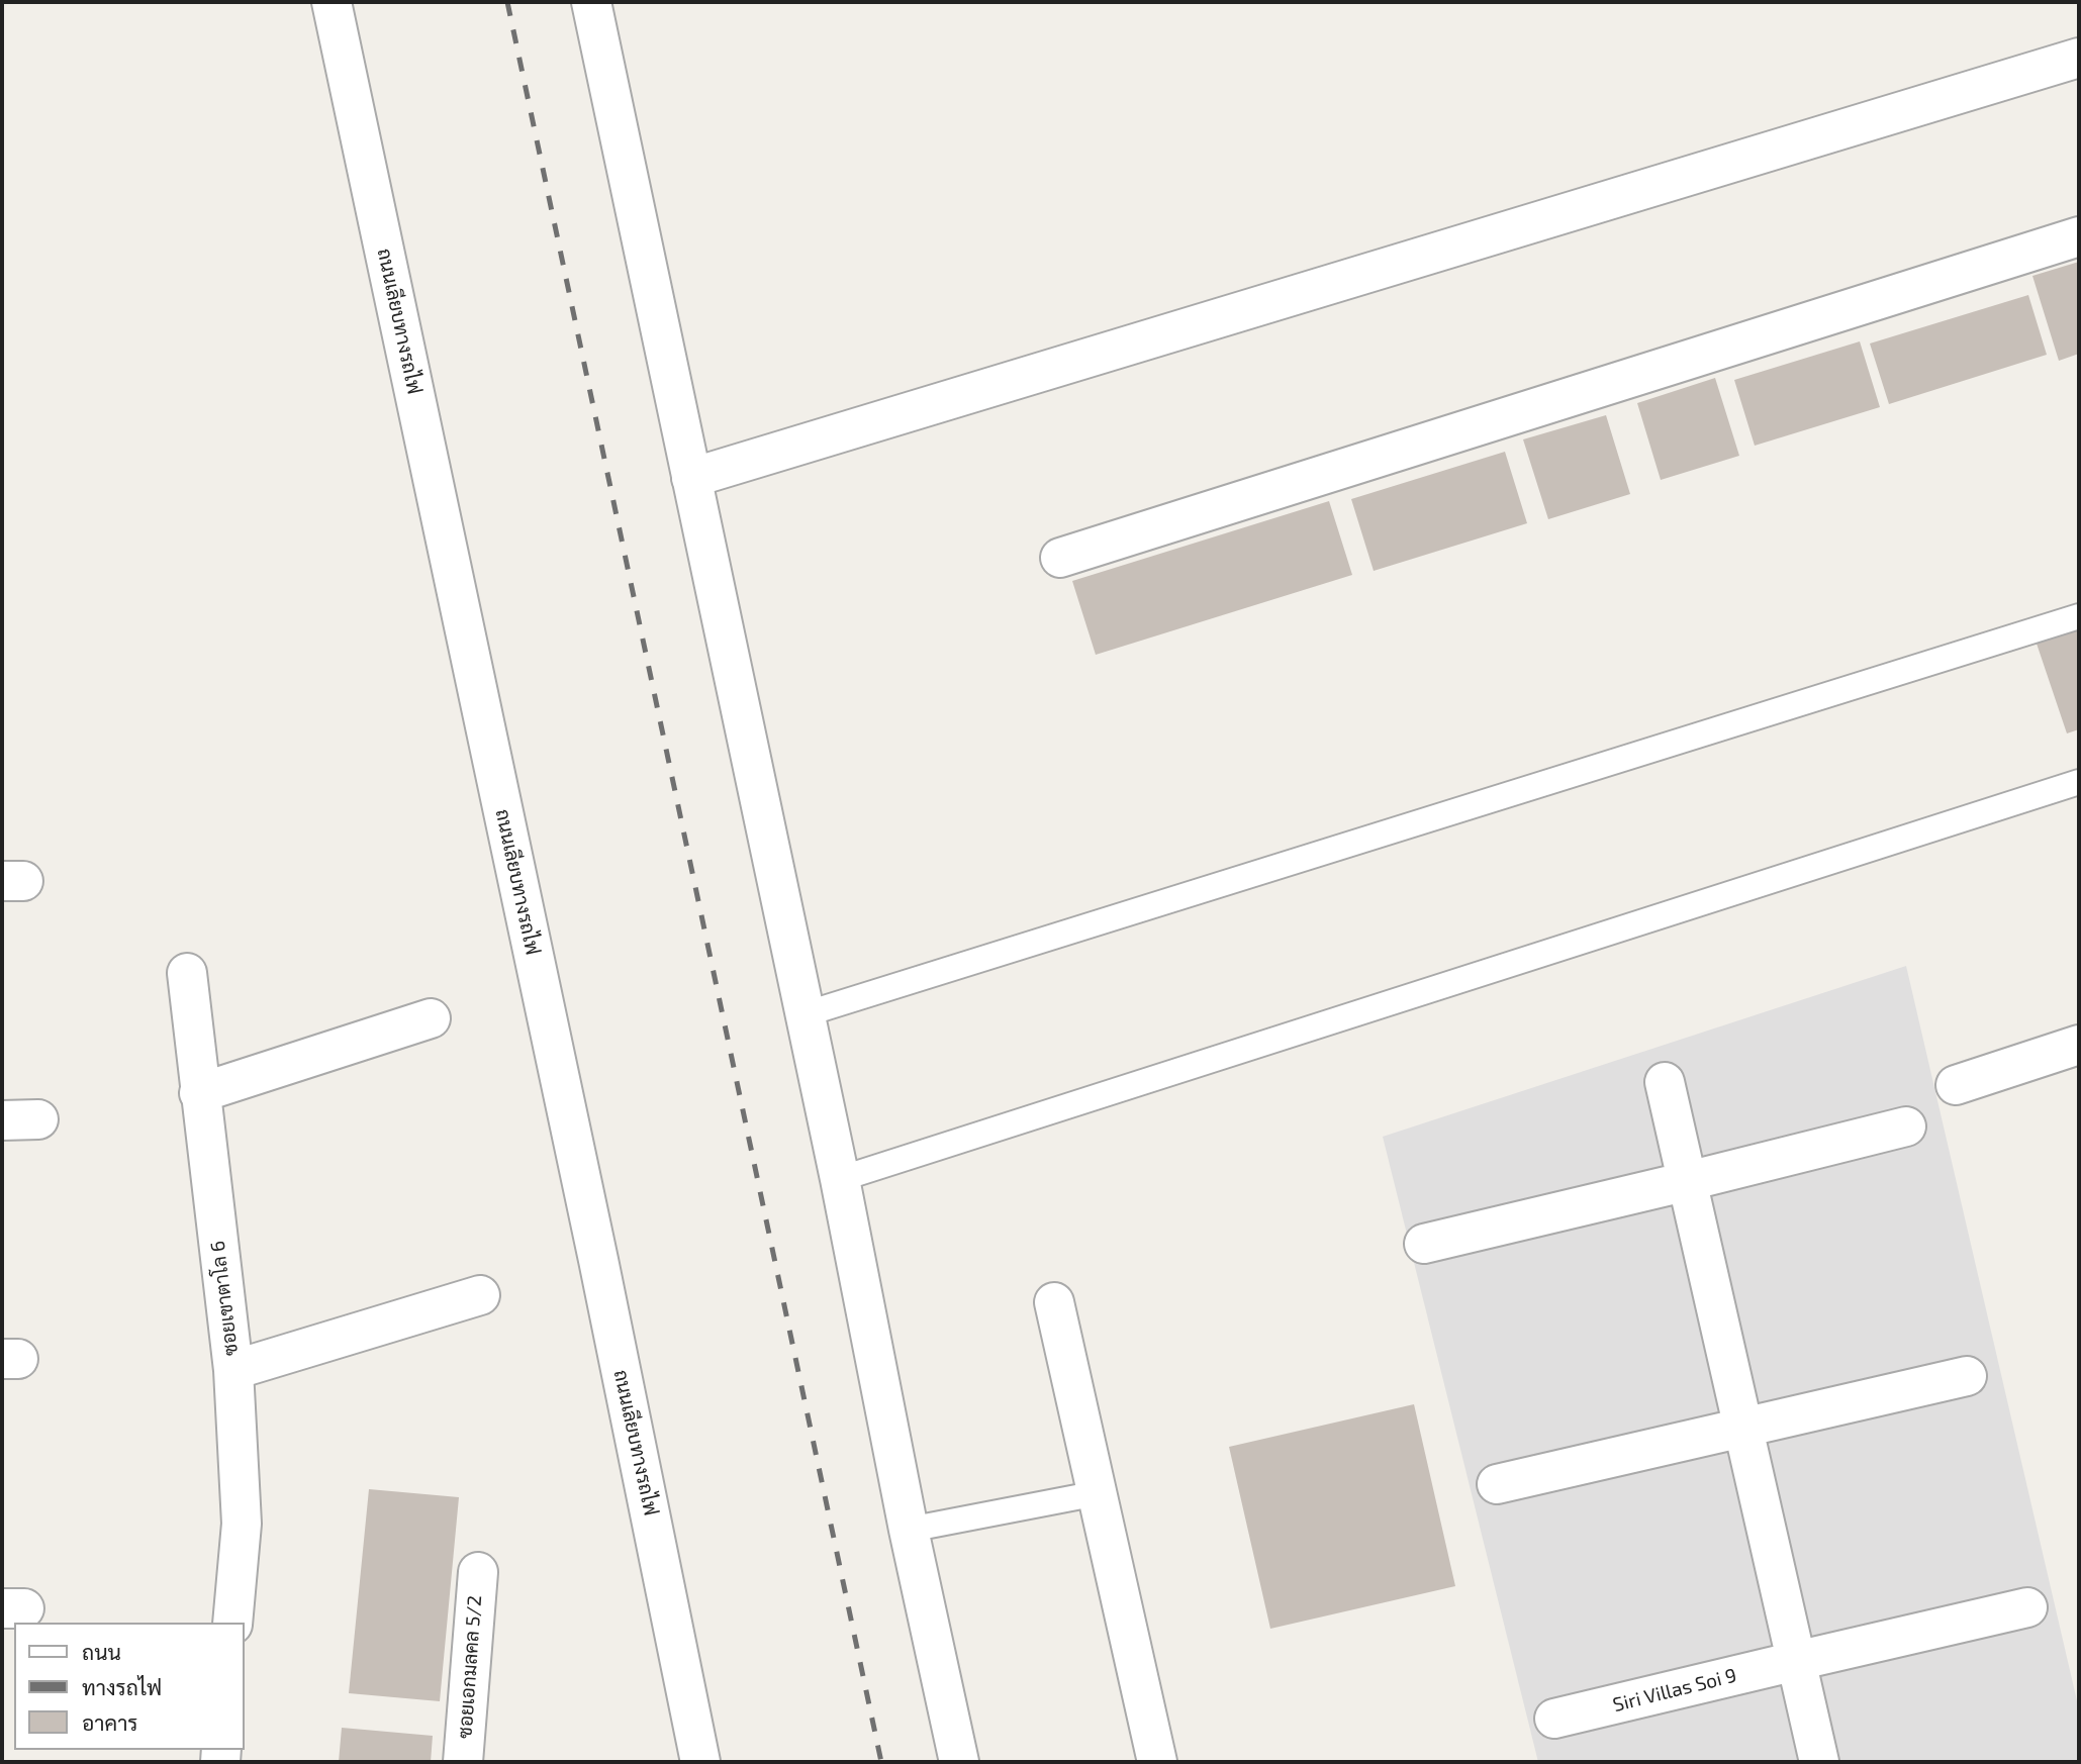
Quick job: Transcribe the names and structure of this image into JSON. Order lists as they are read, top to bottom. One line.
{"streets":{"street":["ถนนเลียบทางรถไฟ","ซอยเขาตาโล 6","ซอยเอกมลคล 5/2","Siri Villas Soi 9"]},"legend":["ถนน","ทางรถไฟ","อาคาร"]}
